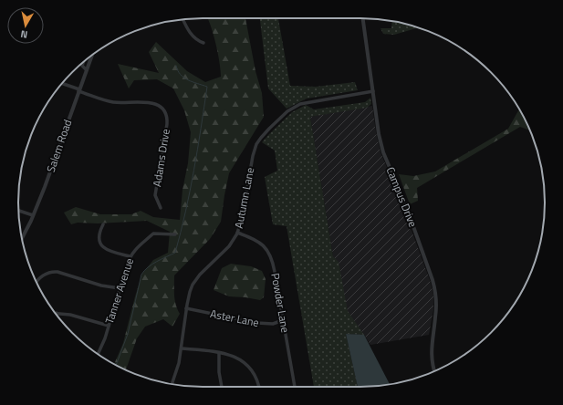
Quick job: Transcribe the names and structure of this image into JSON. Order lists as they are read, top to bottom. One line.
{"streets":{"street":["Salem Road","Adams Drive","Campus Drive","Autumn Lane","Tanner Avenue","Powder Lane","Aster Lane"]},"crossings":[["Salem Road","Adams Drive"],["Campus Drive","Autumn Lane"],["Autumn Lane","Powder Lane"],["Autumn Lane","Aster Lane"],["Powder Lane","Aster Lane"]],"north":"bottom"}
